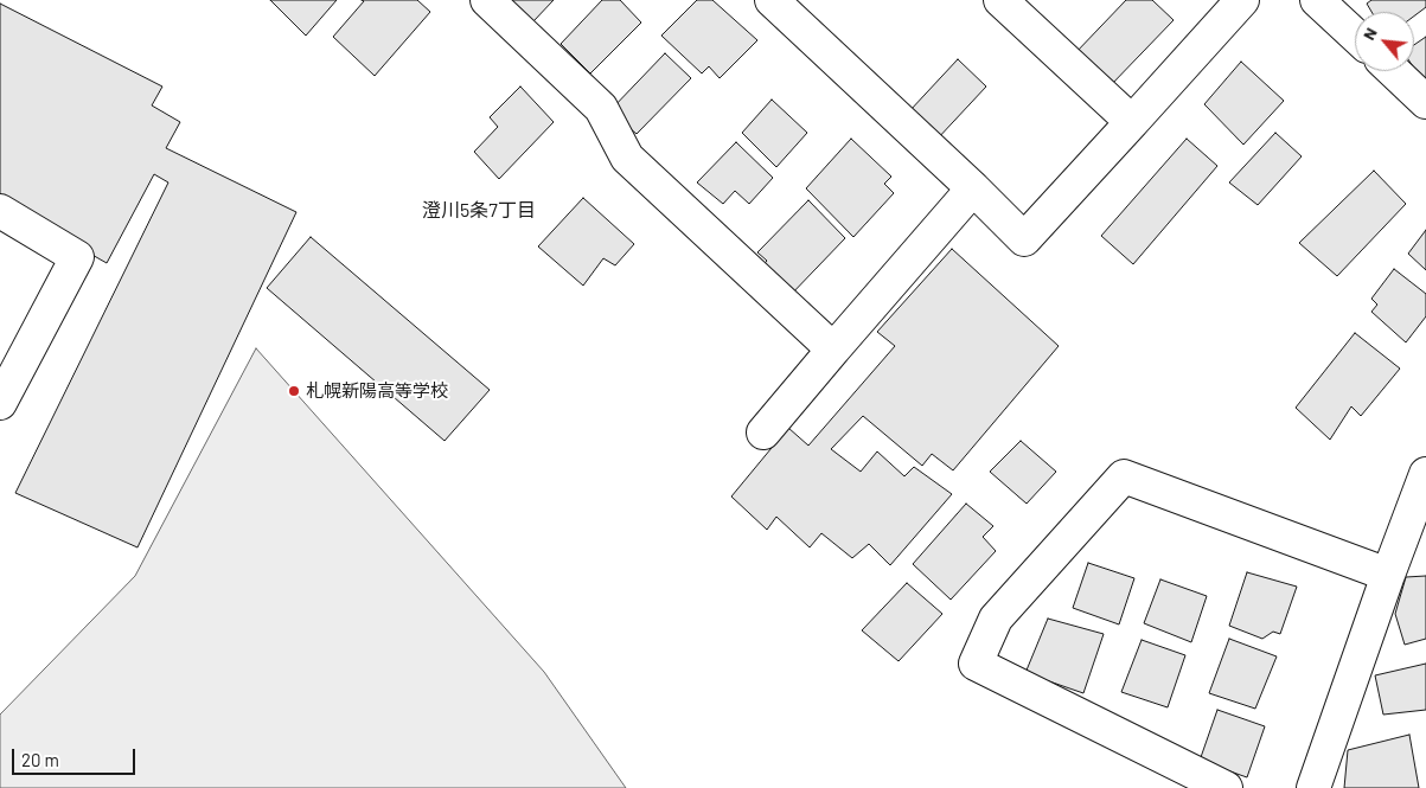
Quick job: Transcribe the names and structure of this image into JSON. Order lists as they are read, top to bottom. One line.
{"districts":["澄川5条7丁目"],"places":["札幌新陽高等学校"],"scale_bar":"20 m","north":"top left"}
